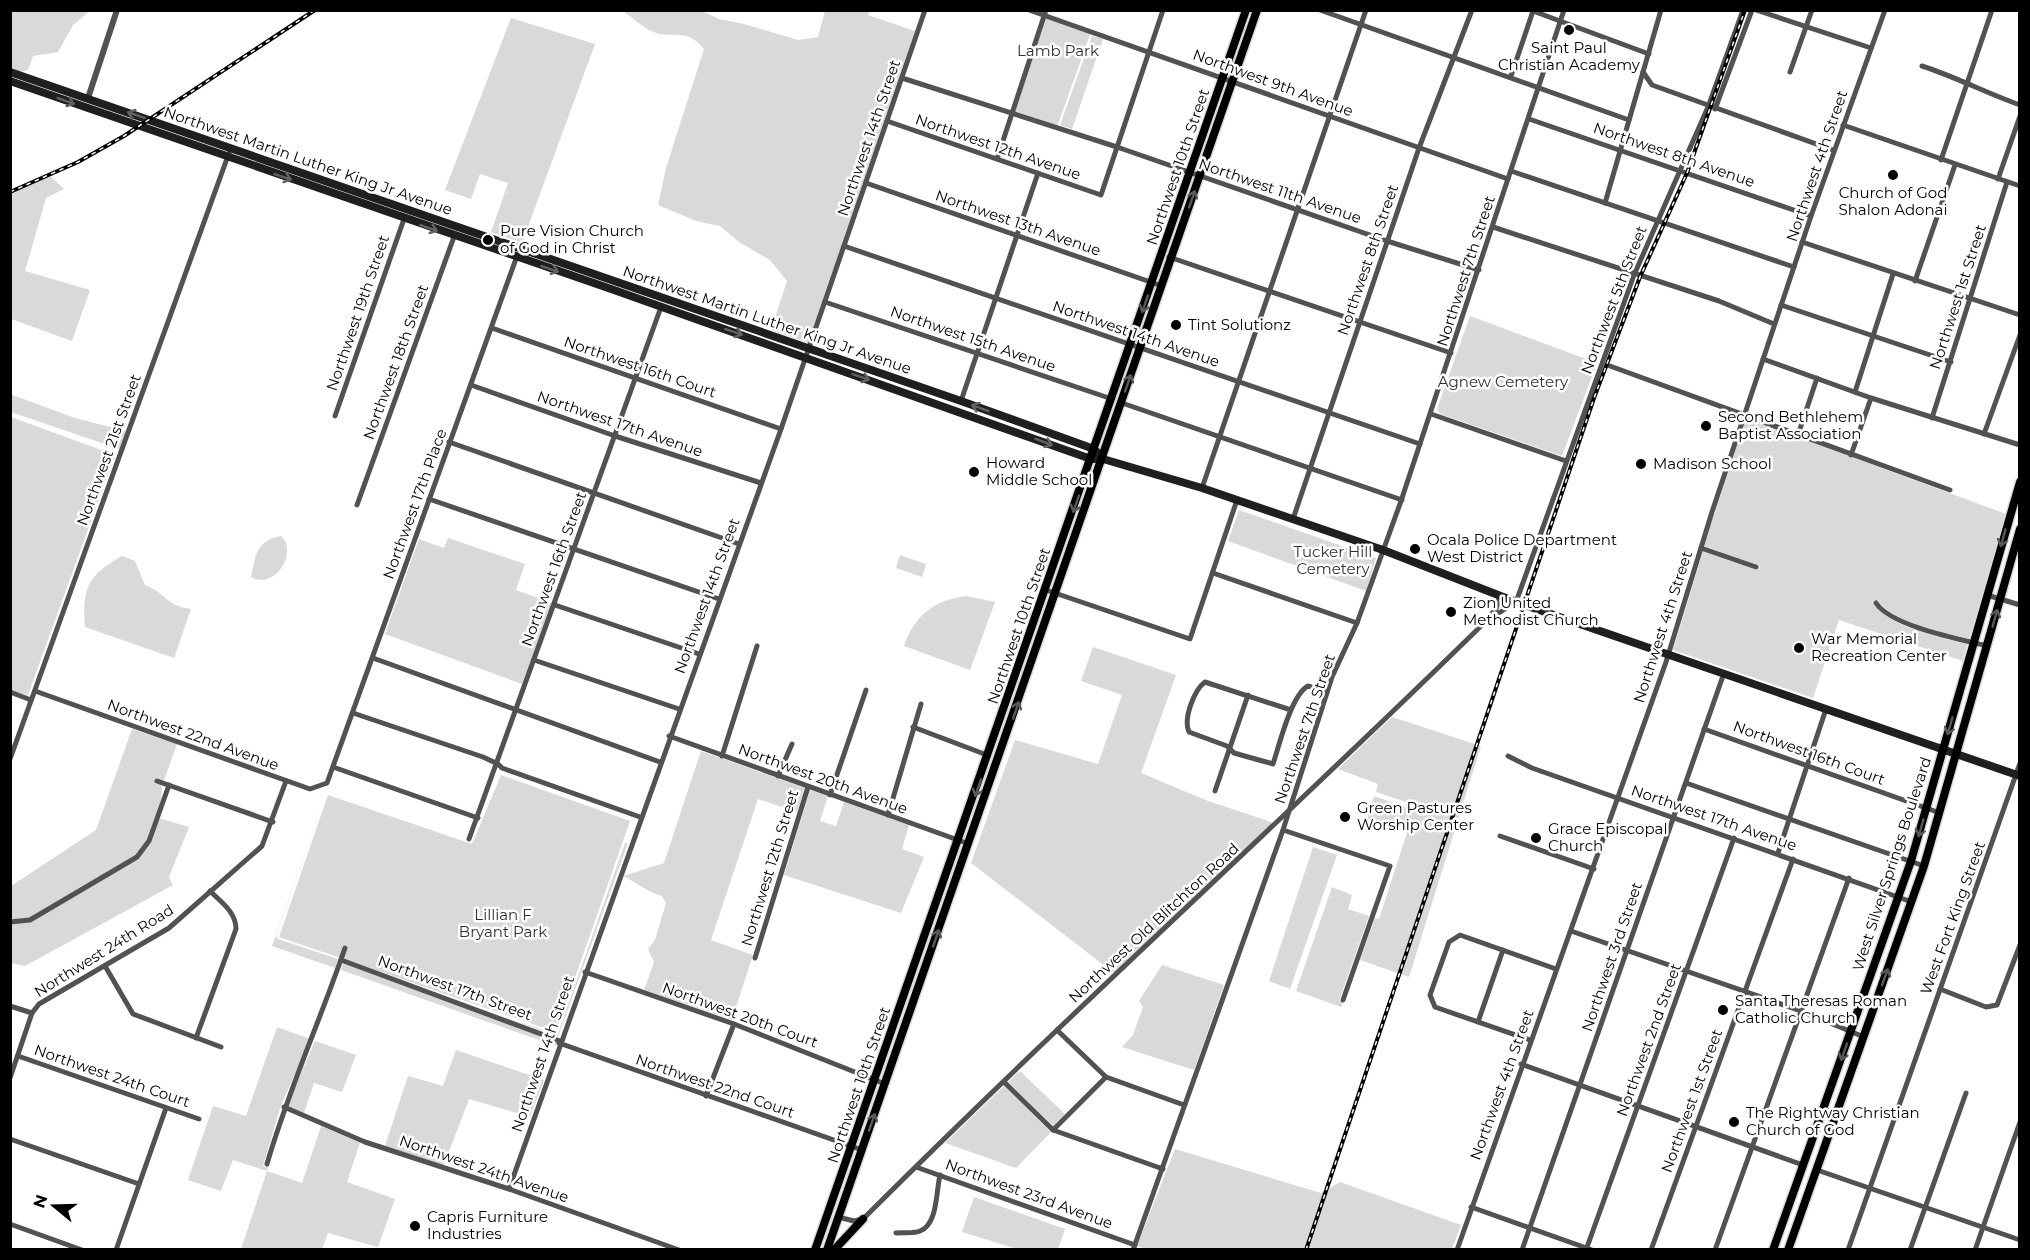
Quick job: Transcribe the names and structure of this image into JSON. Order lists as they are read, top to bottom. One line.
{"streets":{"main road":["Northwest Martin Luther King Jr Avenue","Northwest 10th Street","West Silver Springs Boulevard"],"street":["Northwest 9th Avenue","Northwest 14th Street","Northwest 12th Avenue","Northwest 8th Avenue","Northwest 4th Street","Northwest 11th Avenue","Northwest 13th Avenue","Northwest 8th Street","Northwest 7th Street","Northwest 1st Street","Northwest 5th Street","Northwest 19th Street","Northwest 14th Avenue","Northwest 15th Avenue","Northwest 18th Street","Northwest 16th Court","Northwest 17th Avenue","Northwest 21st Street","Northwest 17th Place","Northwest 16th Street","Northwest 22nd Avenue","Northwest 20th Avenue","Northwest 12th Street","West Fort King Street","Northwest Old Blitchton Road","Northwest 24th Road","Northwest 3rd Street","Northwest 17th Street","Northwest 20th Court","Northwest 2nd Street","Northwest 24th Court","Northwest 22nd Court","Northwest 24th Avenue","Northwest 23rd Avenue"]},"crossings":[["Northwest 9th Avenue","Northwest 10th Street"],["Northwest 9th Avenue","Northwest 8th Street"],["Northwest 9th Avenue","Northwest 7th Street"],["Northwest 14th Street","Northwest 12th Avenue"],["Northwest 14th Street","Northwest Martin Luther King Jr Avenue"],["Northwest 14th Street","Northwest 11th Avenue"],["Northwest 14th Street","Northwest 13th Avenue"],["Northwest 14th Street","Northwest 14th Avenue"],["Northwest 14th Street","Northwest 15th Avenue"],["Northwest 14th Street","Northwest 16th Court"],["Northwest 14th Street","Northwest 17th Avenue"],["Northwest 14th Street","Northwest 20th Avenue"],["Northwest 14th Street","Northwest 17th Street"],["Northwest 14th Street","Northwest 20th Court"],["Northwest 14th Street","Northwest 22nd Court"],["Northwest 14th Street","Northwest 24th Avenue"],["Northwest 12th Avenue","Northwest 11th Avenue"],["Northwest 8th Avenue","Northwest 4th Street"],["Northwest 8th Avenue","Northwest 7th Street"],["Northwest 8th Avenue","Northwest 5th Street"],["Northwest Martin Luther King Jr Avenue","Northwest 4th Street"],["Northwest Martin Luther King Jr Avenue","Northwest 10th Street"],["Northwest Martin Luther King Jr Avenue","Northwest 8th Street"],["Northwest Martin Luther King Jr Avenue","Northwest 7th Street"],["Northwest Martin Luther King Jr Avenue","Northwest 5th Street"],["Northwest Martin Luther King Jr Avenue","Northwest 19th Street"],["Northwest Martin Luther King Jr Avenue","Northwest 18th Street"],["Northwest Martin Luther King Jr Avenue","Northwest 21st Street"],["Northwest Martin Luther King Jr Avenue","Northwest 17th Place"],["Northwest Martin Luther King Jr Avenue","Northwest 16th Street"],["Northwest Martin Luther King Jr Avenue","West Silver Springs Boulevard"],["Northwest Martin Luther King Jr Avenue","West Fort King Street"],["Northwest Martin Luther King Jr Avenue","Northwest Old Blitchton Road"],["Northwest Martin Luther King Jr Avenue","Northwest 3rd Street"],["Northwest 4th Street","Northwest 17th Avenue"],["Northwest 10th Street","Northwest 11th Avenue"],["Northwest 10th Street","Northwest 13th Avenue"],["Northwest 10th Street","Northwest 14th Avenue"],["Northwest 10th Street","Northwest 15th Avenue"],["Northwest 10th Street","Northwest 20th Avenue"],["Northwest 10th Street","Northwest 20th Court"],["Northwest 10th Street","Northwest 22nd Court"],["Northwest 11th Avenue","Northwest 8th Street"],["Northwest 11th Avenue","Northwest 7th Street"],["Northwest 8th Street","Northwest 14th Avenue"],["Northwest 7th Street","Northwest 14th Avenue"],["Northwest 7th Street","Northwest Old Blitchton Road"],["Northwest 7th Street","Northwest 23rd Avenue"],["Northwest 1st Street","Northwest 17th Avenue"],["Northwest 5th Street","Northwest Old Blitchton Road"],["Northwest 16th Court","Northwest 17th Place"],["Northwest 16th Court","Northwest 16th Street"],["Northwest 16th Court","West Silver Springs Boulevard"],["Northwest 16th Court","Northwest 3rd Street"],["Northwest 17th Avenue","Northwest 17th Place"],["Northwest 17th Avenue","Northwest 16th Street"],["Northwest 17th Avenue","West Silver Springs Boulevard"],["Northwest 17th Avenue","Northwest 3rd Street"],["Northwest 17th Avenue","Northwest 2nd Street"],["Northwest 21st Street","Northwest 22nd Avenue"],["Northwest 17th Place","Northwest 22nd Avenue"],["Northwest 22nd Avenue","Northwest 24th Road"],["Northwest 20th Avenue","Northwest 12th Street"],["Northwest Old Blitchton Road","Northwest 23rd Avenue"],["Northwest 17th Street","Northwest 22nd Court"]],"parks":["Lamb Park","Agnew Cemetery","Tucker Hill Cemetery","Lillian F Bryant Park"],"places":["Saint Paul Christian Academy","Church of God Shalon Adonai","Pure Vision Church of God in Christ","Tint Solutionz","Second Bethlehem Baptist Association","Madison School","Howard Middle School","Ocala Police Department West District","Zion United Methodist Church","War Memorial Recreation Center","Green Pastures Worship Center","Grace Episcopal Church","Santa Theresas Roman Catholic Church","The Rightway Christian Church of God","Capris Furniture Industries"],"north":"left"}
